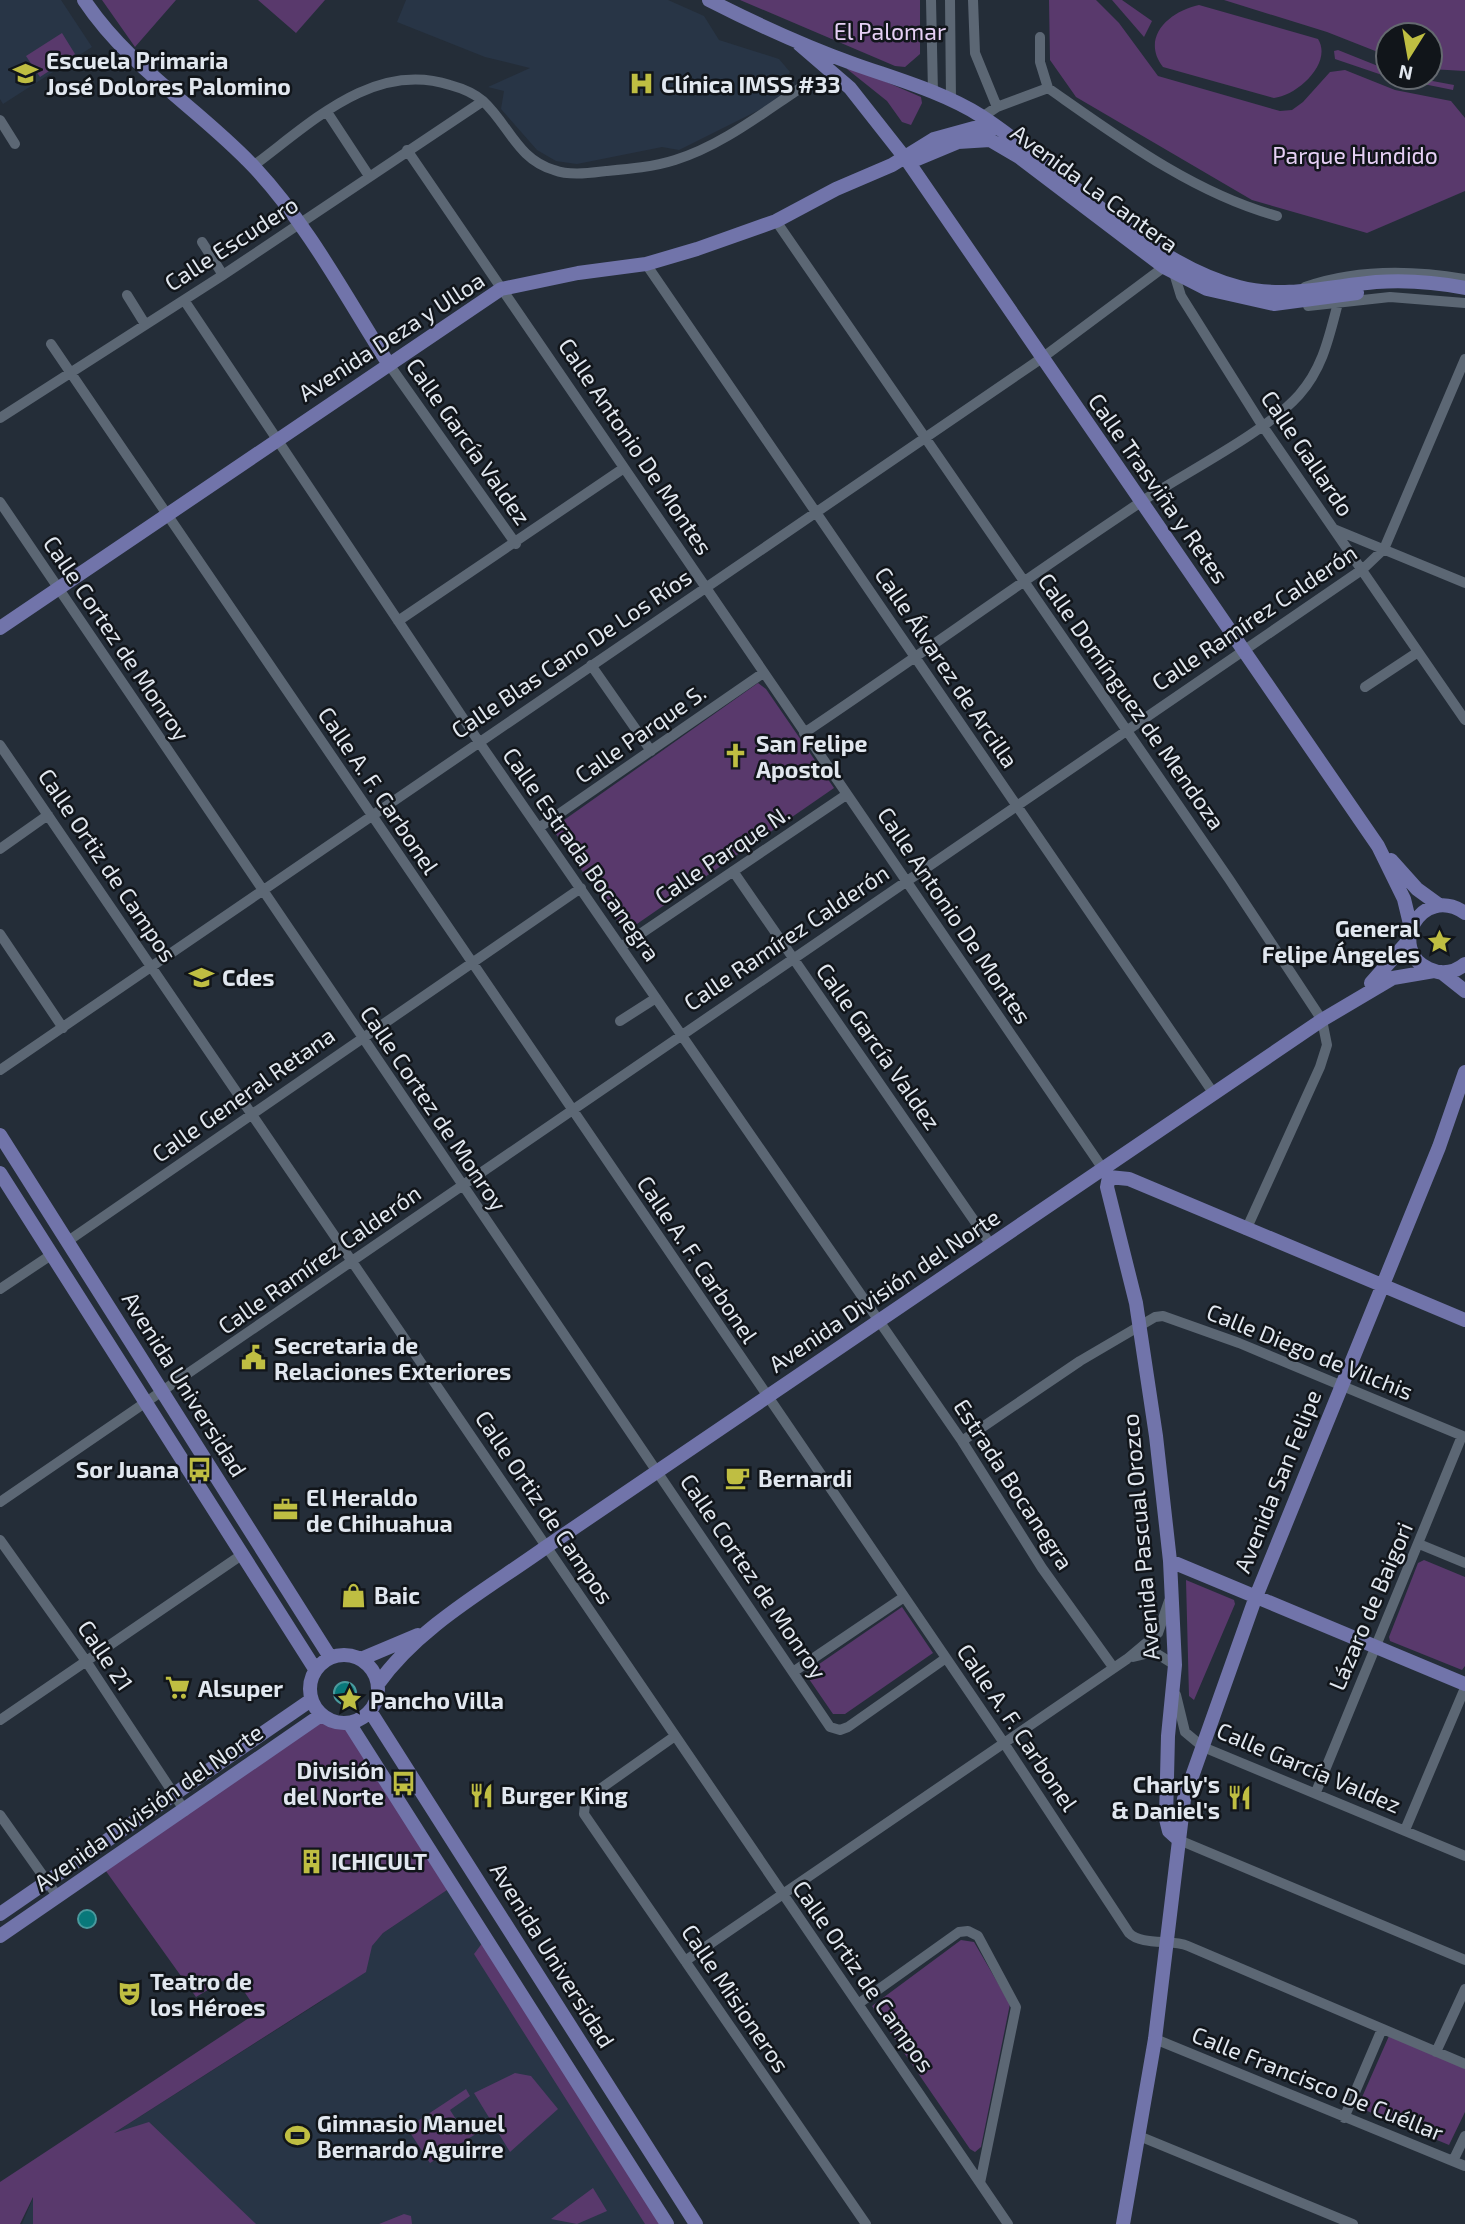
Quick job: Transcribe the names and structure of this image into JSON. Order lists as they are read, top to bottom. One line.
{"streets":{"main road":["Avenida La Cantera","Avenida Deza y Ulloa","Calle Trasviña y Retes","Avenida División del Norte","Avenida Universidad","Avenida San Felipe","Avenida Pascual Orozco"],"street":["Calle Escudero","Calle García Valdez","Calle Antonio De Montes","Calle Gallardo","Calle Ramírez Calderón","Calle Cortez de Monroy","Calle Blas Cano De Los Ríos","Calle Álvarez de Arcilla","Calle Domínguez de Mendoza","Calle Parque S.","Calle A. F. Carbonel","Calle Estrada Bocanegra","Calle Parque N.","Calle Ortiz de Campos","Calle General Retana","Calle Diego de Vilchis","Estrada Bocanegra","Lázaro de Baigori","Calle 21","Calle Misioneros","Calle Francisco De Cuéllar"]},"crossings":[["Avenida La Cantera","Avenida Deza y Ulloa"],["Avenida La Cantera","Calle Gallardo"],["Avenida La Cantera","Calle Blas Cano De Los Ríos"],["Calle Escudero","Calle Antonio De Montes"],["Calle Escudero","Calle A. F. Carbonel"],["Calle Escudero","Calle Estrada Bocanegra"],["Avenida Deza y Ulloa","Calle García Valdez"],["Avenida Deza y Ulloa","Calle Antonio De Montes"],["Avenida Deza y Ulloa","Calle Trasviña y Retes"],["Avenida Deza y Ulloa","Calle Cortez de Monroy"],["Avenida Deza y Ulloa","Calle Álvarez de Arcilla"],["Avenida Deza y Ulloa","Calle Domínguez de Mendoza"],["Avenida Deza y Ulloa","Calle A. F. Carbonel"],["Avenida Deza y Ulloa","Calle Estrada Bocanegra"],["Calle García Valdez","Calle Ramírez Calderón"],["Calle García Valdez","Calle Parque N."],["Calle García Valdez","Avenida División del Norte"],["Calle García Valdez","Avenida San Felipe"],["Calle García Valdez","Avenida Pascual Orozco"],["Calle García Valdez","Lázaro de Baigori"],["Calle Antonio De Montes","Calle Ramírez Calderón"],["Calle Antonio De Montes","Calle Blas Cano De Los Ríos"],["Calle Antonio De Montes","Calle Parque S."],["Calle Antonio De Montes","Calle Parque N."],["Calle Antonio De Montes","Avenida División del Norte"],["Calle Antonio De Montes","Avenida Pascual Orozco"],["Calle Gallardo","Calle Ramírez Calderón"],["Calle Gallardo","Calle Blas Cano De Los Ríos"],["Calle Trasviña y Retes","Calle Ramírez Calderón"],["Calle Trasviña y Retes","Calle Blas Cano De Los Ríos"],["Calle Trasviña y Retes","Avenida División del Norte"],["Calle Ramírez Calderón","Calle Cortez de Monroy"],["Calle Ramírez Calderón","Calle Álvarez de Arcilla"],["Calle Ramírez Calderón","Calle Domínguez de Mendoza"],["Calle Ramírez Calderón","Calle A. F. Carbonel"],["Calle Ramírez Calderón","Calle Estrada Bocanegra"],["Calle Ramírez Calderón","Calle Ortiz de Campos"],["Calle Ramírez Calderón","Avenida Universidad"],["Calle Cortez de Monroy","Calle Blas Cano De Los Ríos"],["Calle Cortez de Monroy","Calle A. F. Carbonel"],["Calle Cortez de Monroy","Calle General Retana"],["Calle Cortez de Monroy","Avenida División del Norte"],["Calle Blas Cano De Los Ríos","Calle Álvarez de Arcilla"],["Calle Blas Cano De Los Ríos","Calle Domínguez de Mendoza"],["Calle Blas Cano De Los Ríos","Calle A. F. Carbonel"],["Calle Blas Cano De Los Ríos","Calle Estrada Bocanegra"],["Calle Blas Cano De Los Ríos","Calle Ortiz de Campos"],["Calle Álvarez de Arcilla","Avenida División del Norte"],["Calle Domínguez de Mendoza","Avenida División del Norte"],["Calle Parque S.","Calle Estrada Bocanegra"],["Calle A. F. Carbonel","Calle General Retana"],["Calle A. F. Carbonel","Avenida División del Norte"],["Calle Estrada Bocanegra","Calle Parque N."],["Calle Estrada Bocanegra","Calle General Retana"],["Calle Estrada Bocanegra","Avenida División del Norte"],["Calle Estrada Bocanegra","Estrada Bocanegra"],["Calle Ortiz de Campos","Calle General Retana"],["Calle Ortiz de Campos","Avenida División del Norte"],["Calle Ortiz de Campos","Calle Misioneros"],["Calle General Retana","Avenida Universidad"],["Avenida División del Norte","Avenida Universidad"],["Avenida División del Norte","Estrada Bocanegra"],["Avenida División del Norte","Avenida Pascual Orozco"],["Avenida División del Norte","Calle 21"],["Calle Diego de Vilchis","Avenida San Felipe"],["Calle Diego de Vilchis","Estrada Bocanegra"],["Calle Diego de Vilchis","Avenida Pascual Orozco"],["Calle Diego de Vilchis","Lázaro de Baigori"],["Avenida San Felipe","Avenida Pascual Orozco"]],"parks":["El Palomar","Parque Hundido"],"places":{"school or university":["Escuela Primaria José Dolores Palomino","Cdes"],"hospital":["Clínica IMSS #33"],"church":["San Felipe Apostol"],"place":["General Felipe Ángeles","Pancho Villa"],"public building":["Secretaria de Relaciones Exteriores"],"bus stop":["Sor Juana","División del Norte"],"cafe":["Bernardi"],"office":["El Heraldo de Chihuahua"],"shop":["Baic"],"supermarket":["Alsuper"],"restaurant":["Burger King","Charly's & Daniel's"],"building":["ICHICULT"],"theatre":["Teatro de los Héroes"],"sports":["Gimnasio Manuel Bernardo Aguirre"]},"north":"bottom"}
